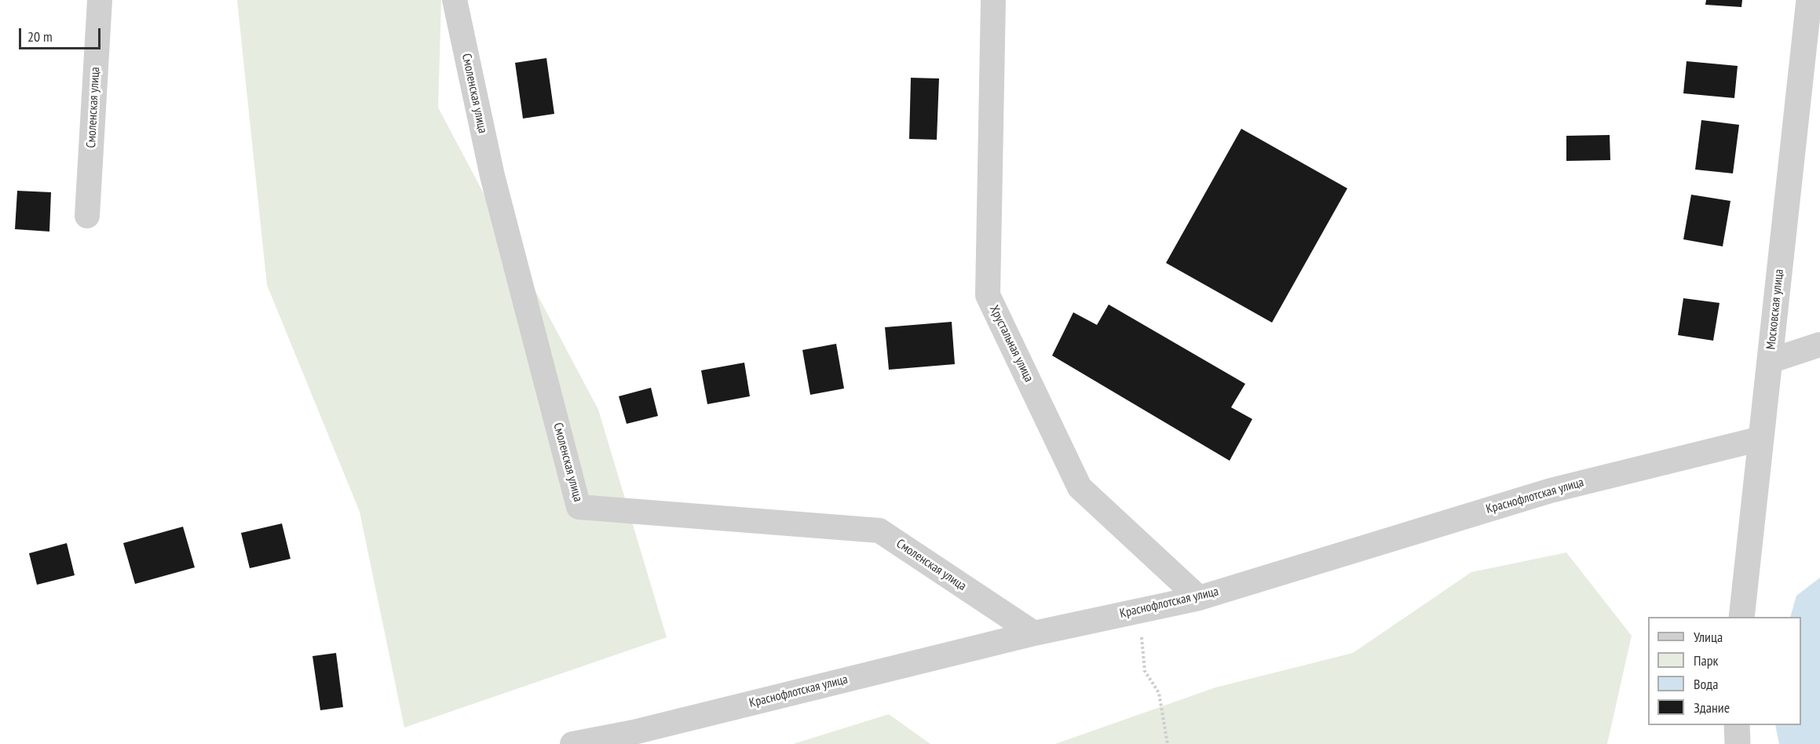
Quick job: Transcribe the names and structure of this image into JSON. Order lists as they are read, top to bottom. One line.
{"streets":{"street":["Смоленская улица","Московская улица","Хрустальная улица","Краснофлотская улица"]},"crossings":[["Смоленская улица","Краснофлотская улица"],["Московская улица","Краснофлотская улица"],["Хрустальная улица","Краснофлотская улица"]],"legend":["Улица","Парк","Вода","Здание"],"scale_bar":"20 m"}
